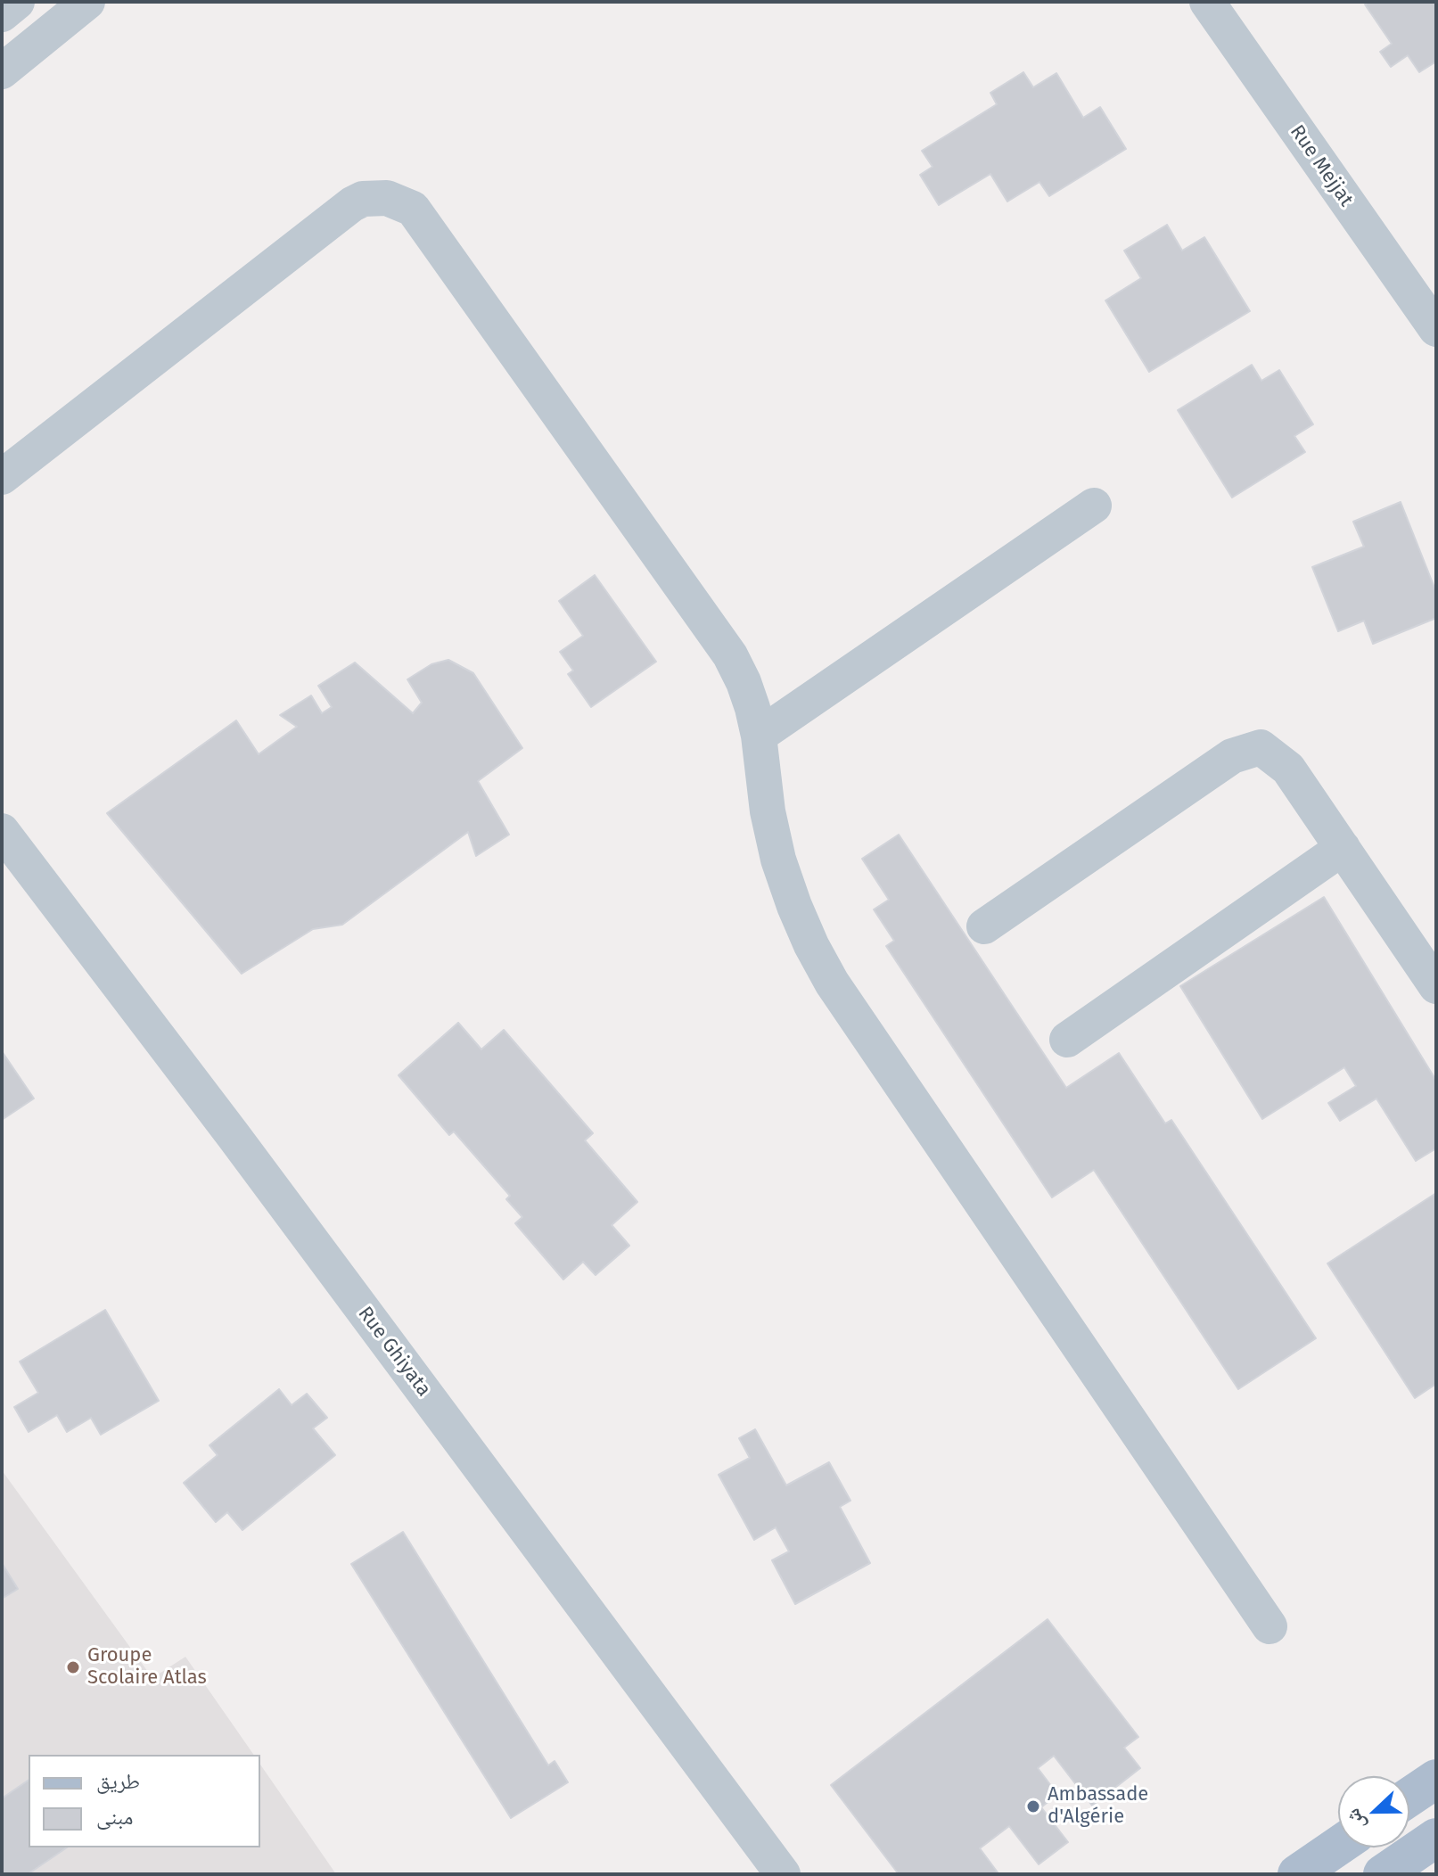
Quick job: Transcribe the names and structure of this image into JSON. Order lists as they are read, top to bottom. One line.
{"streets":{"street":["Rue Mejjat","Rue Ghiyata"]},"places":["Groupe Scolaire Atlas","Ambassade d'Algérie"],"legend":["طريق","مبنى"],"north":"left"}
